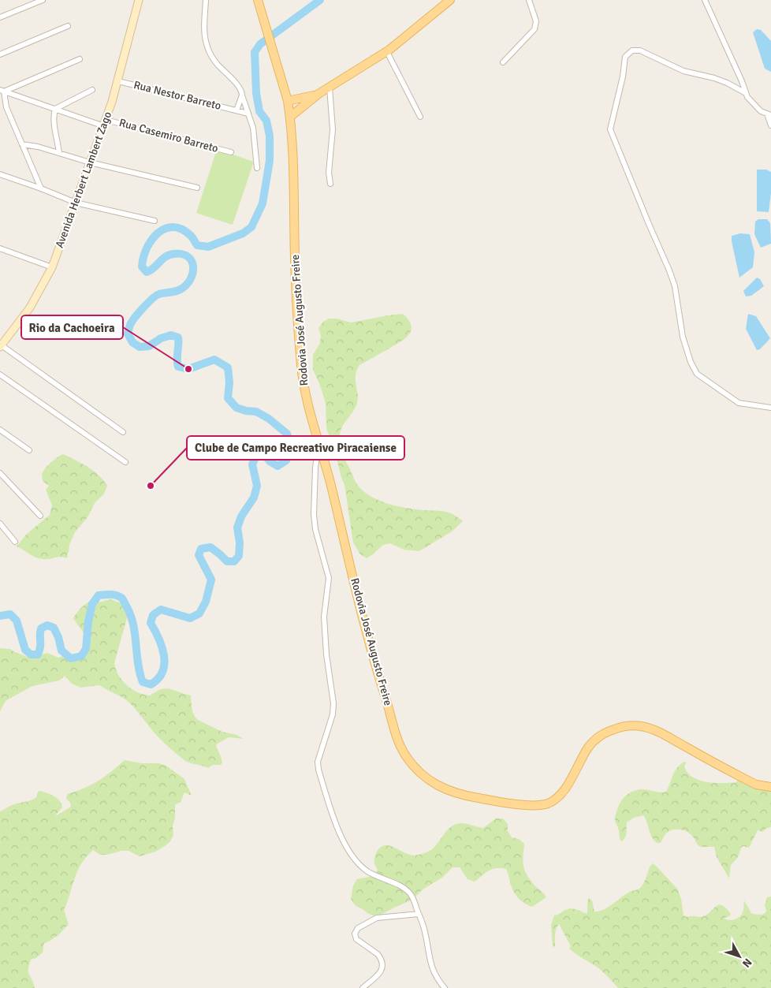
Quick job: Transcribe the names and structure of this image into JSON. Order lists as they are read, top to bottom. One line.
{"streets":{"main road":["Rodovia José Augusto Freire"],"street":["Rua Nestor Barreto","Rua Casemiro Barreto","Avenida Herbert Lambert Zago"]},"crossings":[["Rua Nestor Barreto","Avenida Herbert Lambert Zago"],["Rua Casemiro Barreto","Avenida Herbert Lambert Zago"]],"places":["Rio da Cachoeira","Clube de Campo Recreativo Piracaiense"],"north":"bottom right"}
